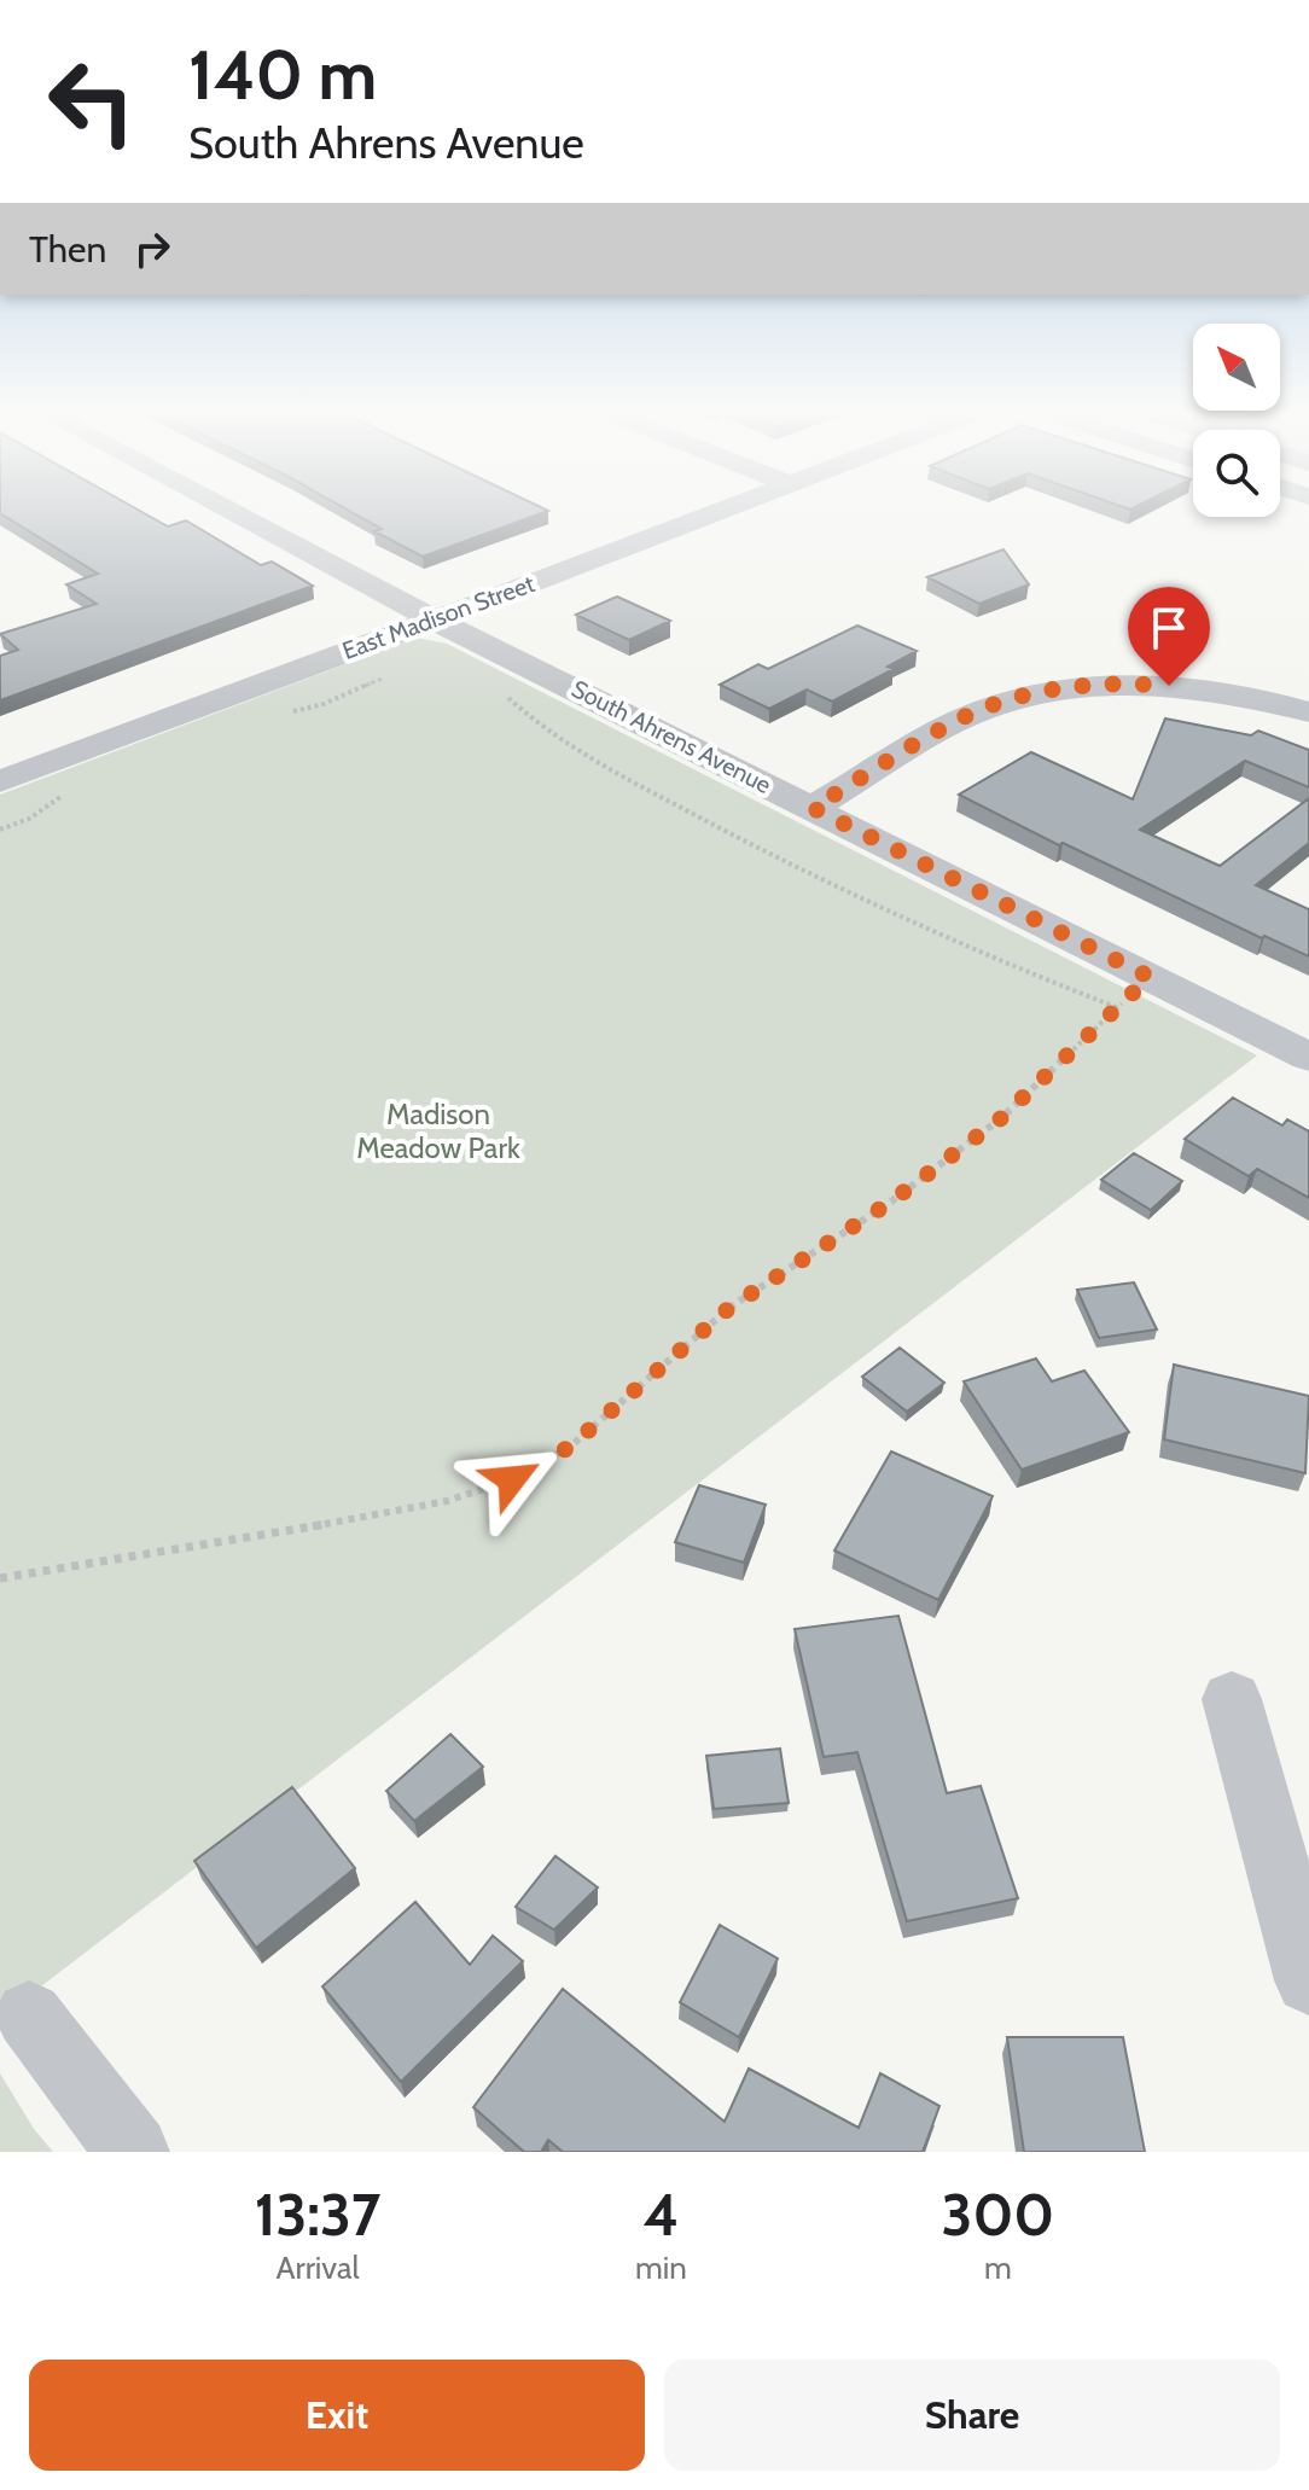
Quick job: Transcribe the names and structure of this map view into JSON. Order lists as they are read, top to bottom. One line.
{"streets":{"street":["East Madison Street","South Ahrens Avenue"]},"crossings":[["East Madison Street","South Ahrens Avenue"]],"parks":["Madison Meadow Park"],"north":"top left","page":{"turn":["140 m","South Ahrens Avenue"],"then":"Then","eta":["13:37","Arrival","4","min","300","m"],"buttons":["Exit","Share"]}}
